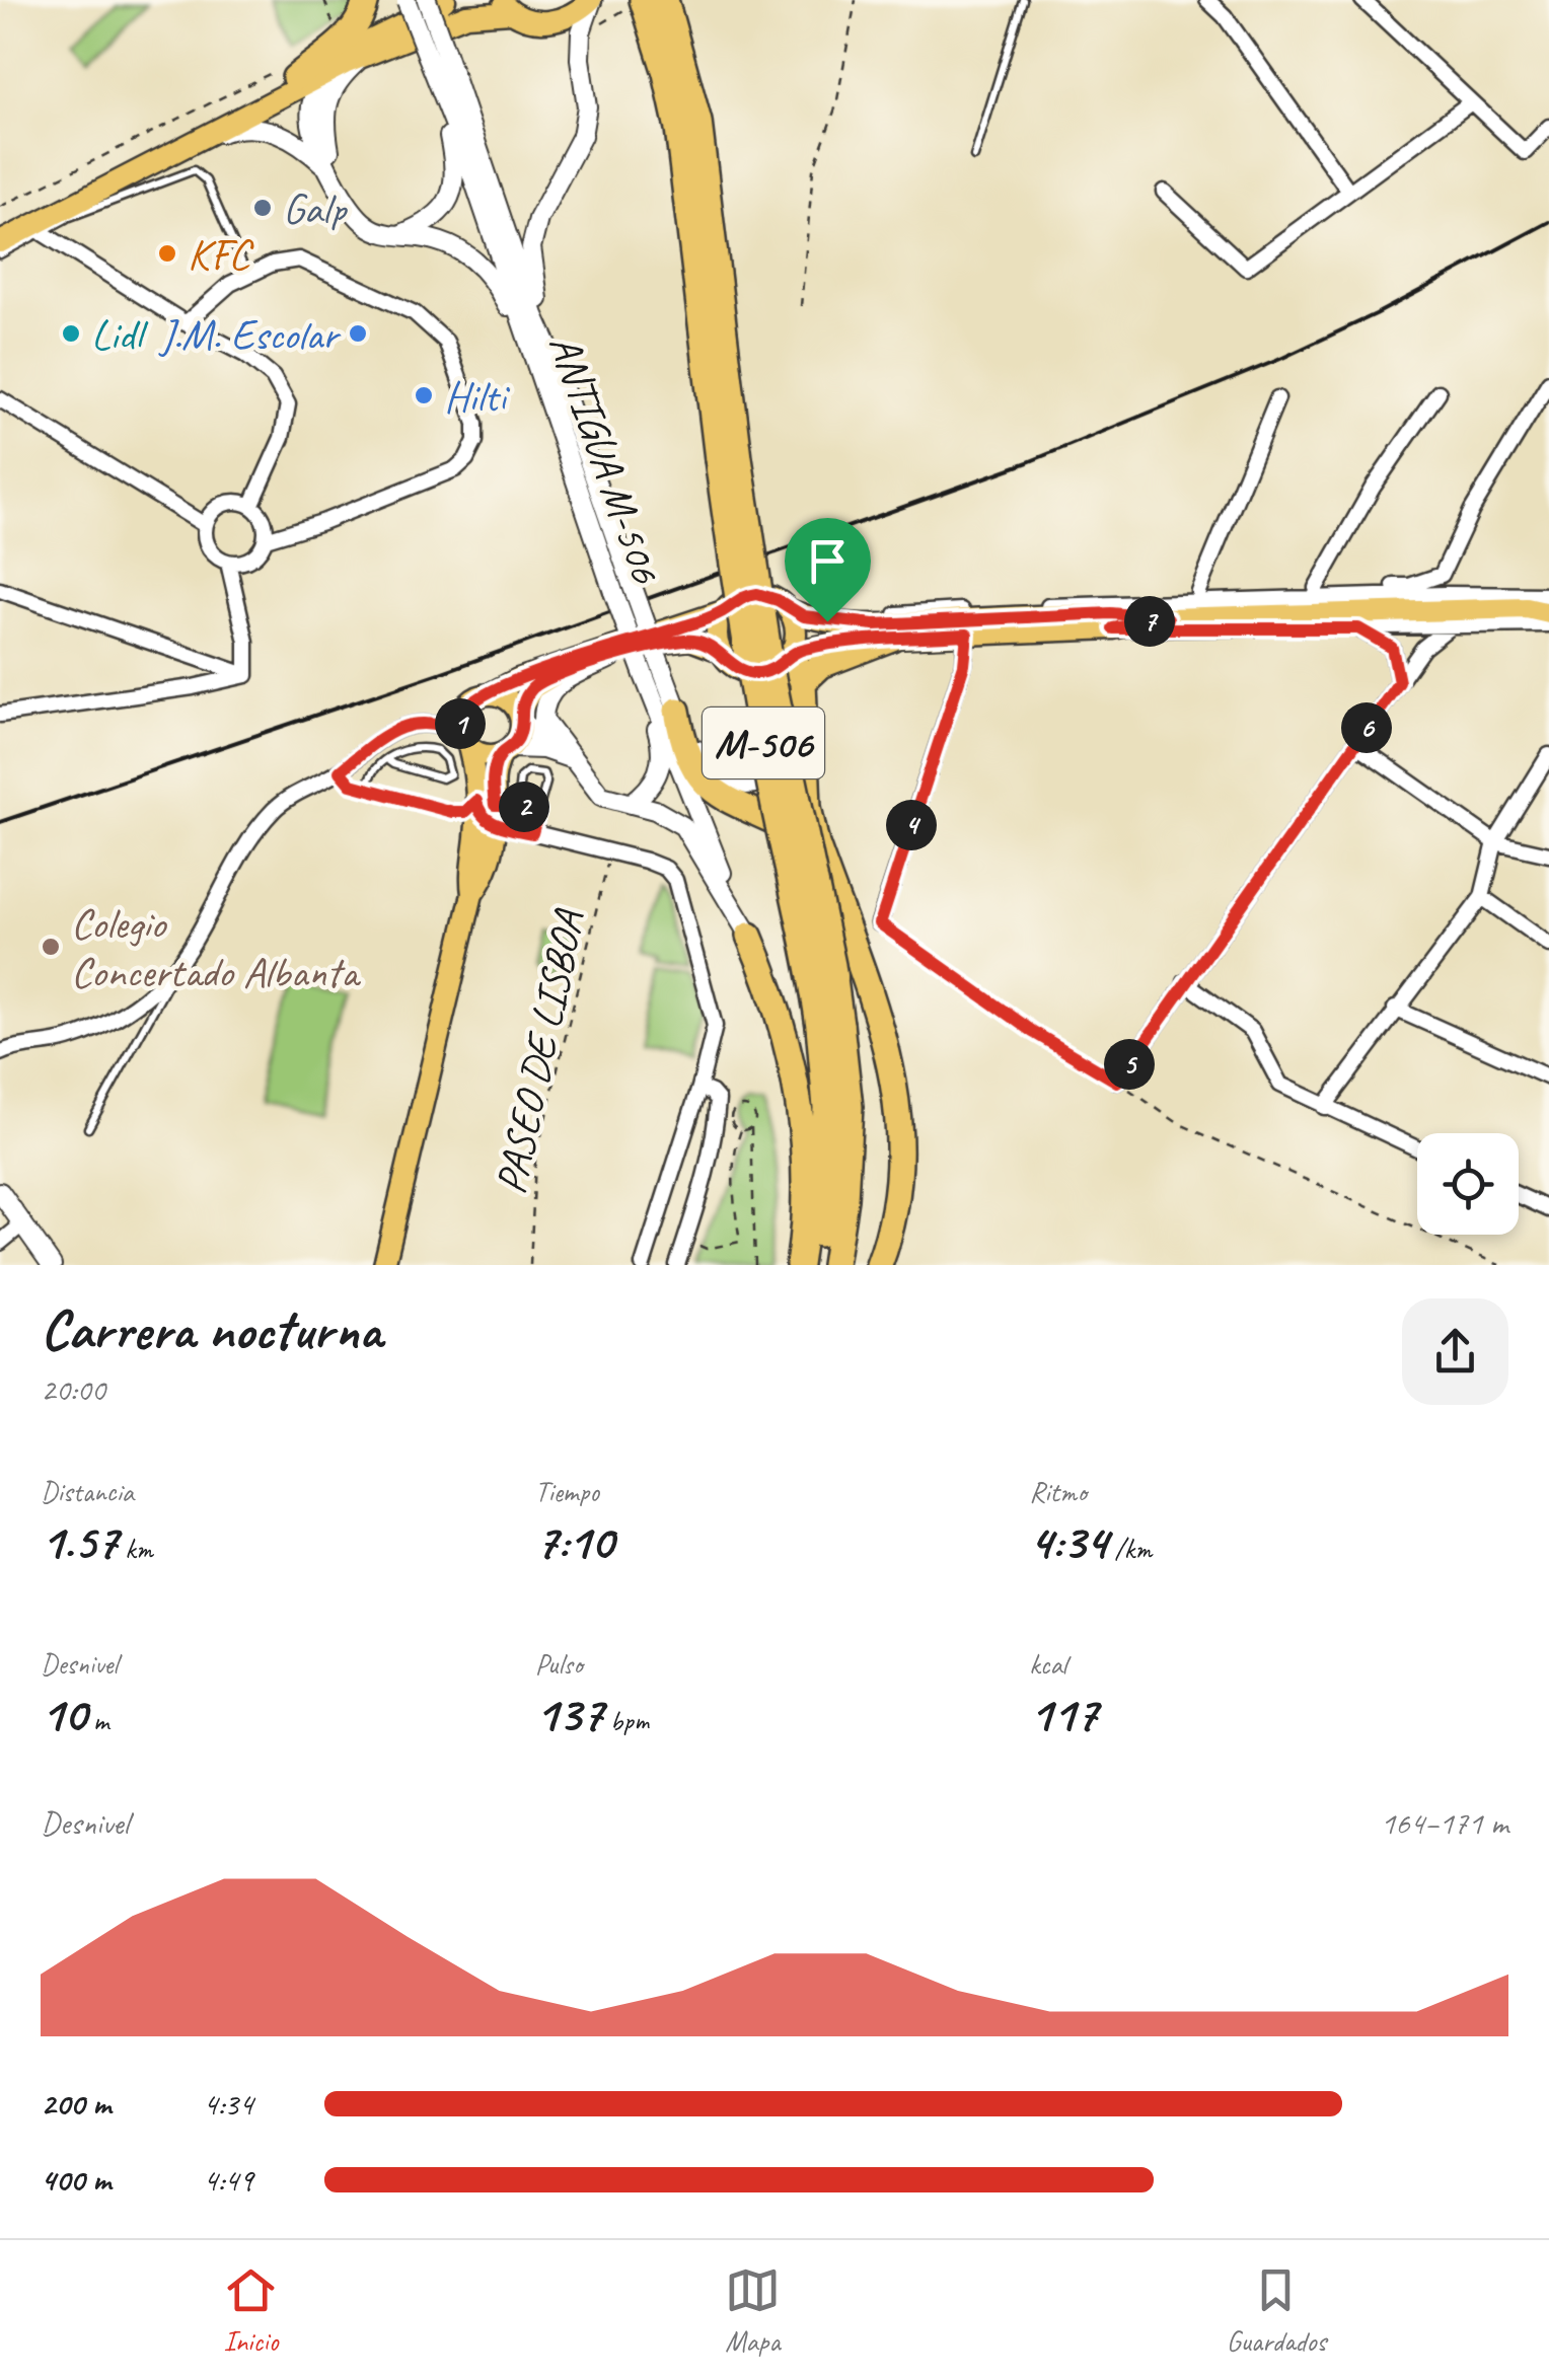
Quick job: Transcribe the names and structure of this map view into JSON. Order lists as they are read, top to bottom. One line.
{"streets":{"highway":["M-506"],"street":["ANTIGUA M-506"],"path":["PASEO DE LISBOA"]},"places":["Galp","KFC","Lidl","J.M. Escolar","Hilti","Colegio Concertado Albanta"],"page":{"pins":["7","1","6","2","4","5"],"heading":["Carrera nocturna","20:00"],"stats":[["Distancia","1.57 km"],["Tiempo","7:10"],["Ritmo","4:34 /km"],["Desnivel","10 m"],["Pulso","137 bpm"],["kcal","117"]],"chart":["Desnivel","164–171 m"],"list":[{"name":"200 m","note":"4:34"},{"name":"400 m","note":"4:49"}],"tabs":["Inicio","Mapa","Guardados"]}}
